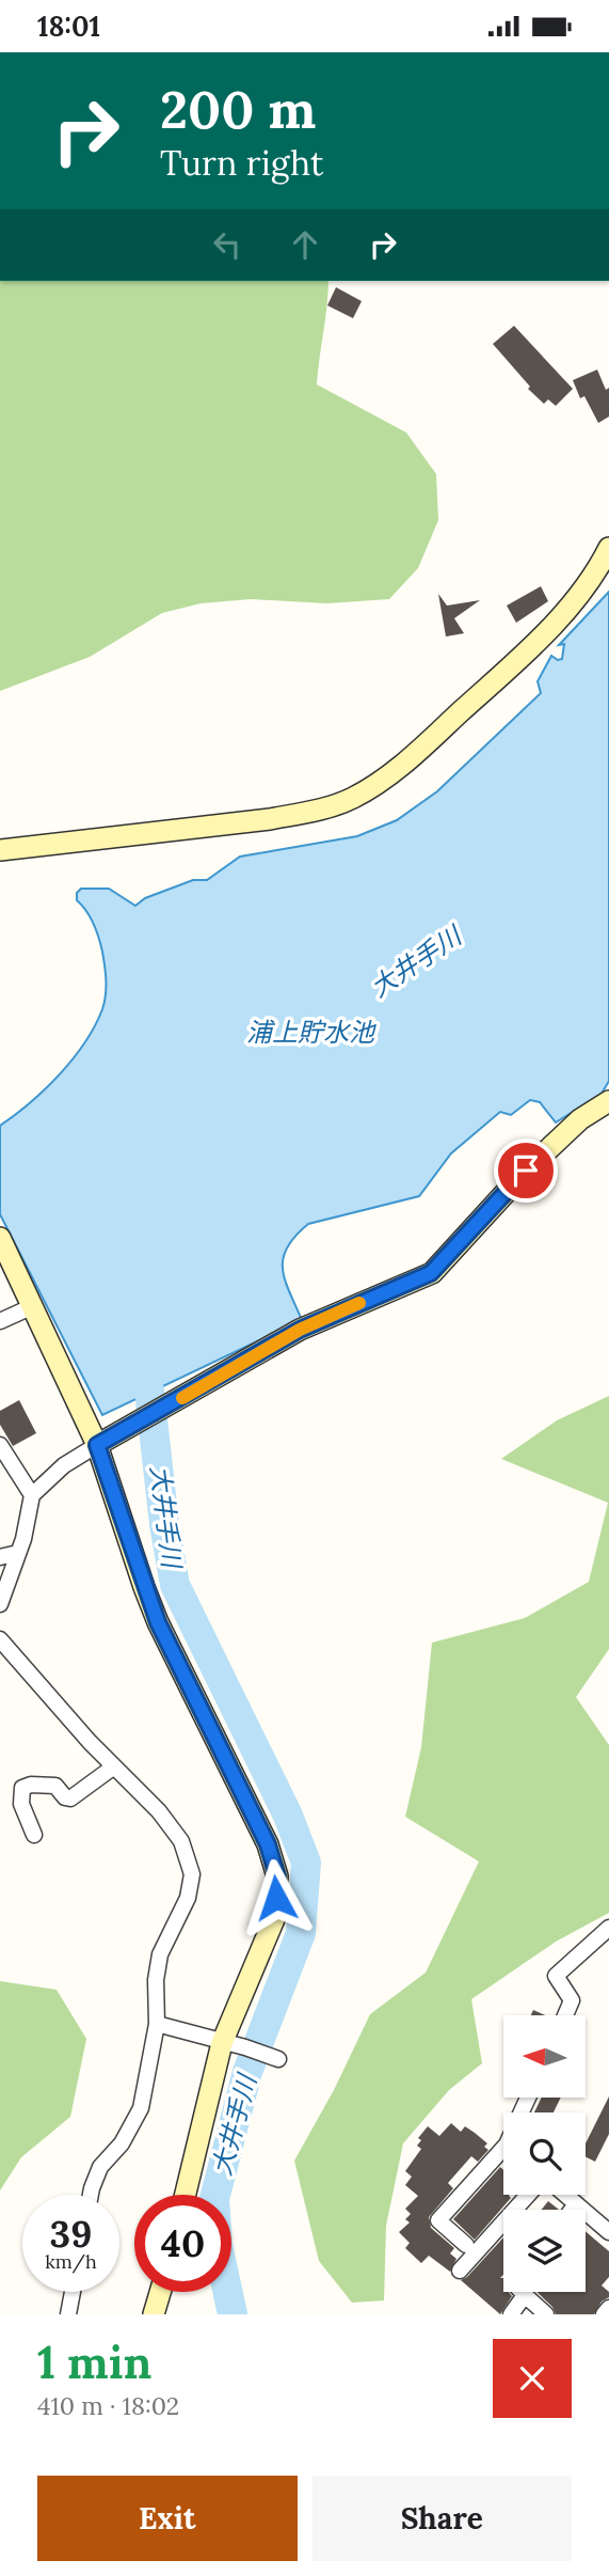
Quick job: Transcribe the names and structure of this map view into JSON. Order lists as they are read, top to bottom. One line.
{"water":["大井手川","浦上貯水池"],"north":"left","page":{"status":"18:01","turn":["200 m","Turn right"],"speed":"39 km/h","limit":"40","heading":["1 min","410 m · 18:02"],"buttons":["Exit","Share"]}}
